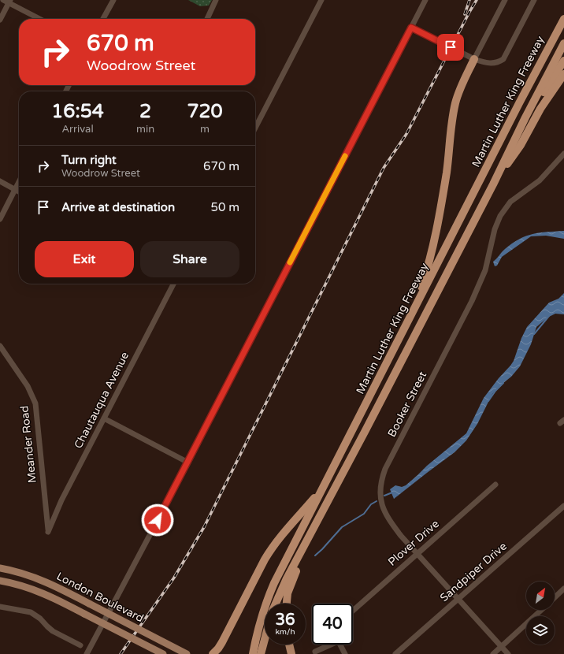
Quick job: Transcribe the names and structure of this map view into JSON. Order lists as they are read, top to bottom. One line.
{"streets":{"highway":["Martin Luther King Freeway"],"main road":["London Boulevard"],"street":["Chautauqua Avenue","Booker Street","Meander Road","Plover Drive","Sandpiper Drive"]},"crossings":[["Chautauqua Avenue","Meander Road"],["Booker Street","Plover Drive"],["Booker Street","Sandpiper Drive"]],"north":"top right","page":{"turn":["670 m","Woodrow Street"],"eta":["16:54","Arrival","2","min","720","m"],"list":[{"name":"Turn right","note":"Woodrow Street","value":"670 m"},{"name":"Arrive at destination","value":"50 m"}],"buttons":["Exit","Share"],"speed":"36 km/h","limit":"40"}}
